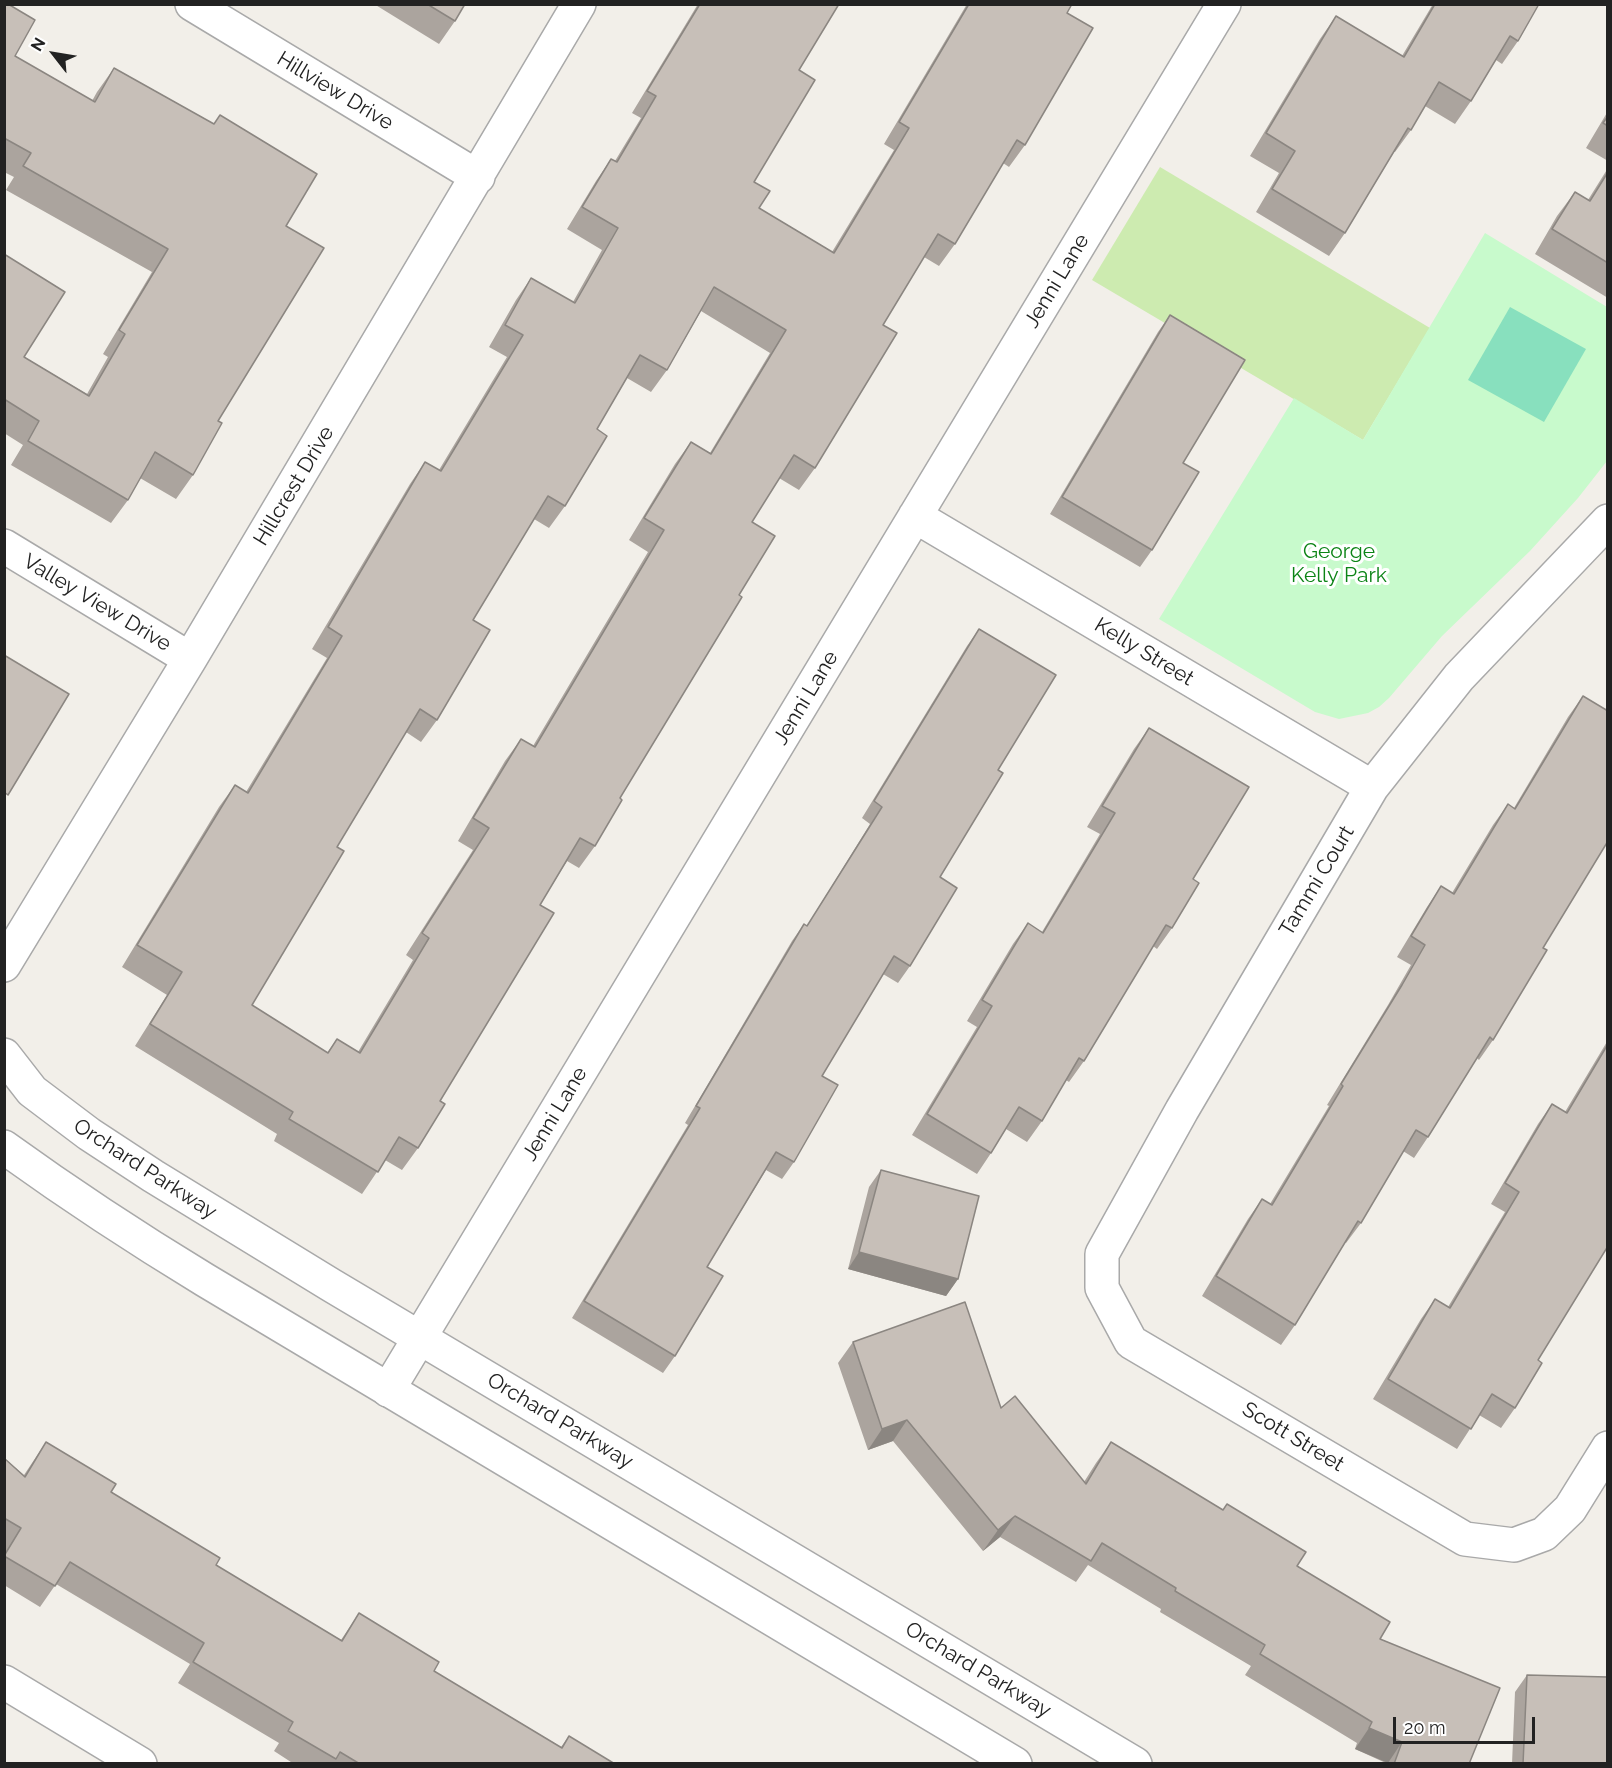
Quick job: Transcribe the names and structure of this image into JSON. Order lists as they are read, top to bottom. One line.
{"streets":{"street":["Hillview Drive","Jenni Lane","Hillcrest Drive","Valley View Drive","Kelly Street","Tammi Court","Orchard Parkway","Scott Street"]},"crossings":[["Hillview Drive","Hillcrest Drive"],["Jenni Lane","Kelly Street"],["Jenni Lane","Orchard Parkway"],["Hillcrest Drive","Valley View Drive"],["Kelly Street","Tammi Court"],["Tammi Court","Scott Street"]],"parks":["George Kelly Park"],"scale_bar":"20 m","north":"top left"}
